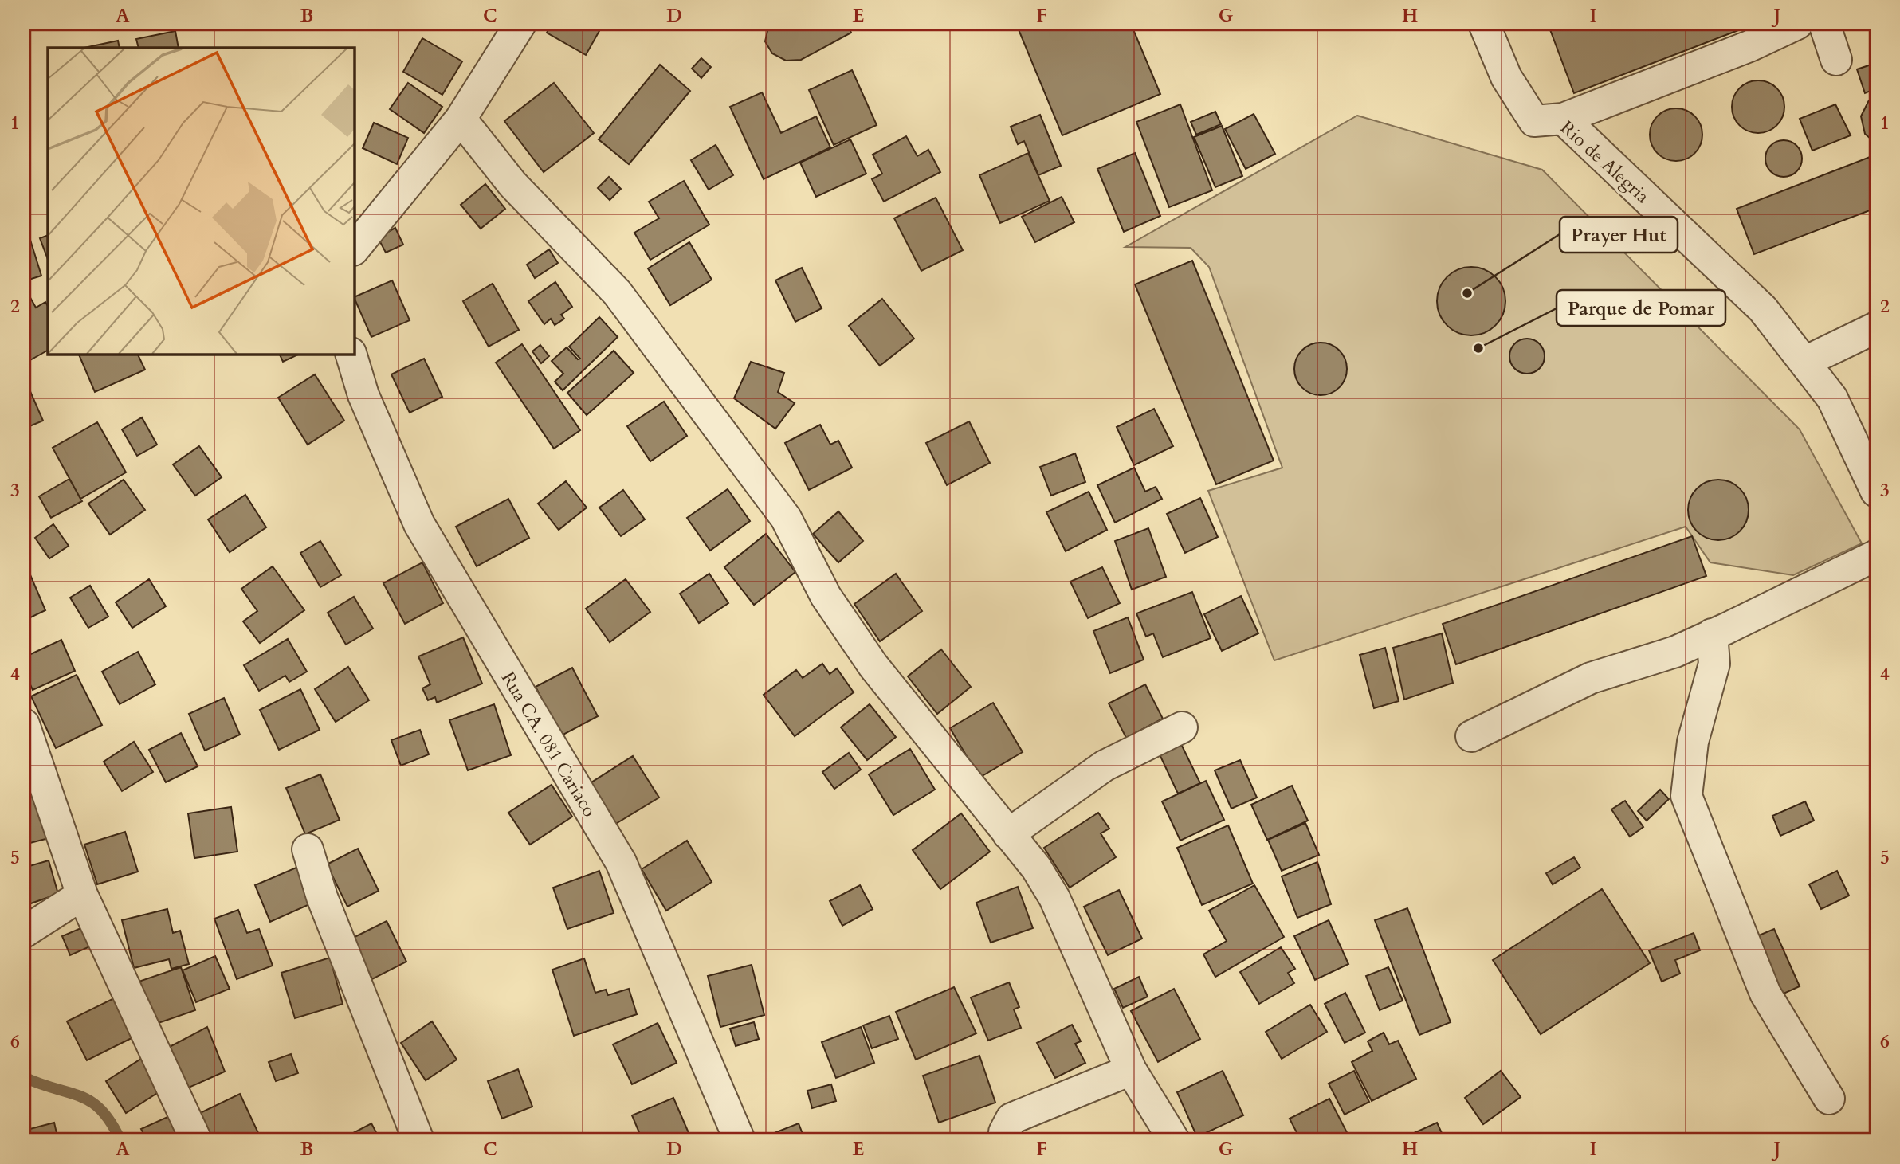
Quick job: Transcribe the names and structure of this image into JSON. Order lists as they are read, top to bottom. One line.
{"streets":{"street":["Rio de Alegria","Rua CA. 081 Cariaco"]},"places":["Prayer Hut","Parque de Pomar"],"grid":{"columns":["A","B","C","D","E","F","G","H","I","J"],"rows":["1","2","3","4","5","6"]}}
